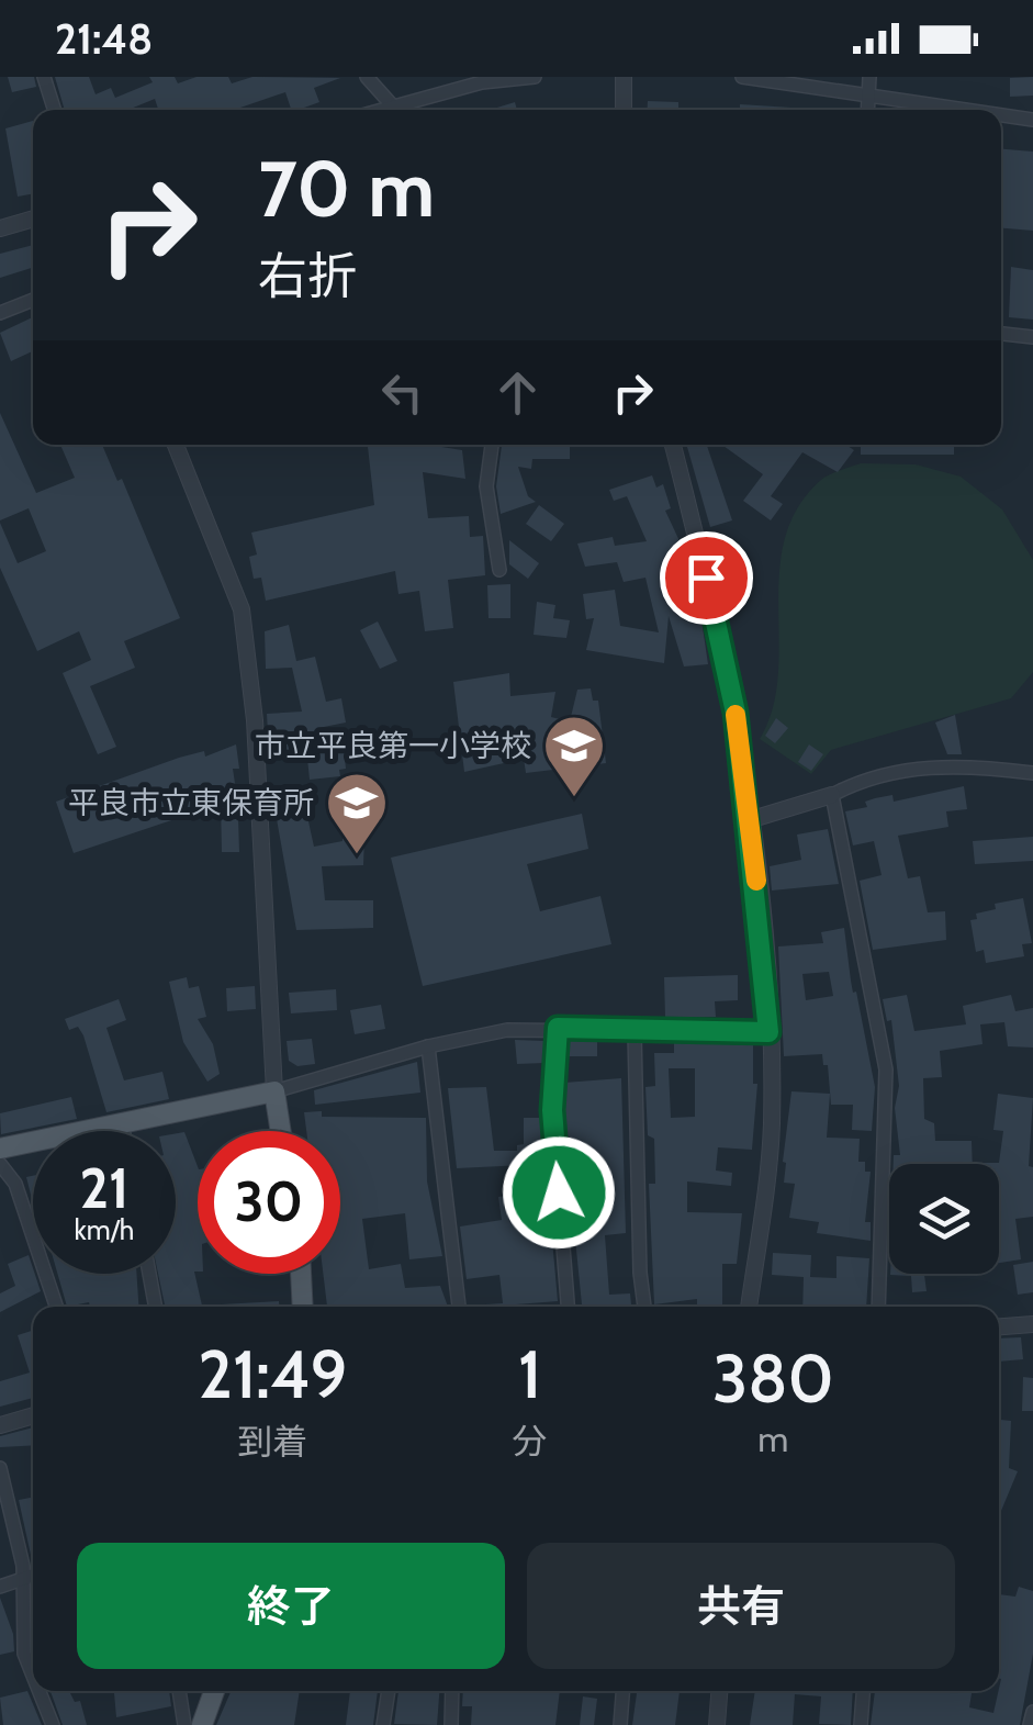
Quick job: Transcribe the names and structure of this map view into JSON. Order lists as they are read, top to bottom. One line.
{"places":{"school or university":["市立平良第一小学校","平良市立東保育所"]},"page":{"status":"21:48","turn":["70 m","右折"],"speed":"21 km/h","limit":"30","eta":["21:49","到着","1","分","380","m"],"buttons":["終了","共有"]}}
